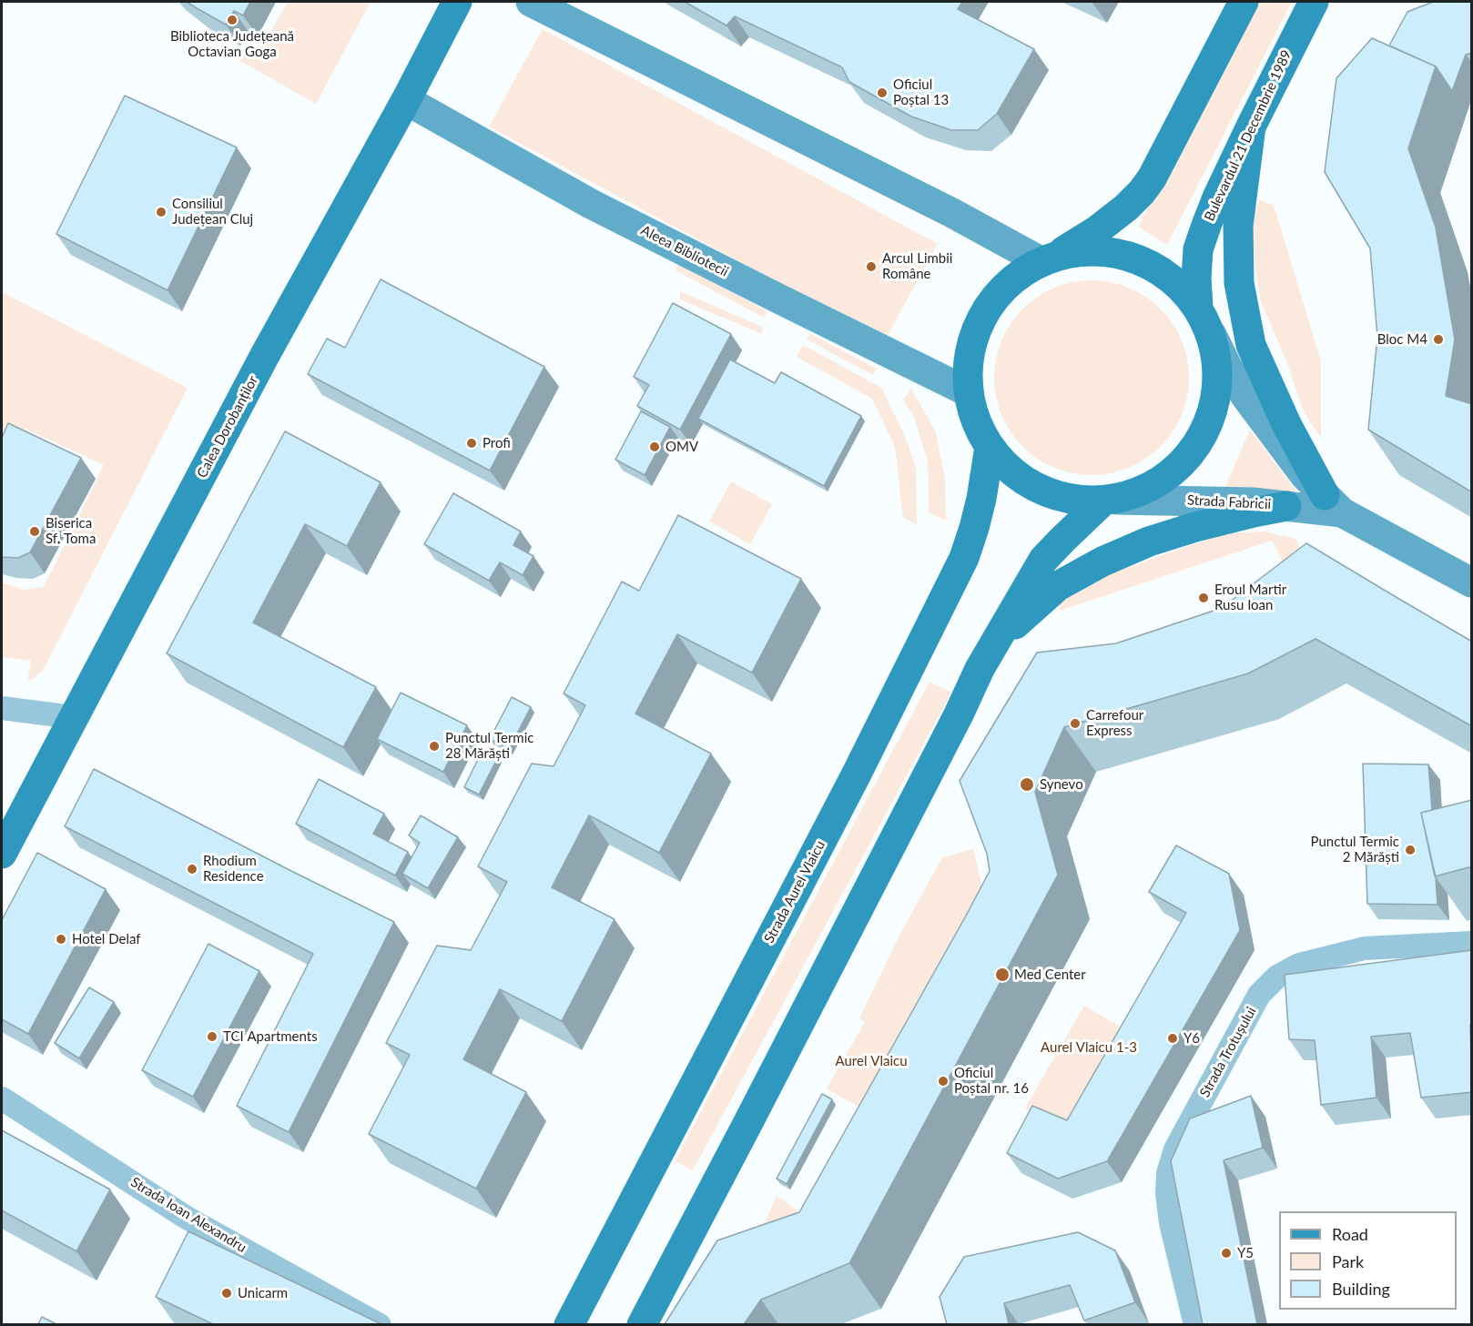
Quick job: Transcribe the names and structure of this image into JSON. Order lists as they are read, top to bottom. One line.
{"streets":{"main road":["Bulevardul 21 Decembrie 1989","Aleea Bibliotecii","Calea Dorobanților","Strada Fabricii","Strada Aurel Vlaicu"],"street":["Strada Trotușului","Strada Ioan Alexandru"]},"crossings":[["Aleea Bibliotecii","Calea Dorobanților"]],"parks":["Aurel Vlaicu 1-3","Aurel Vlaicu"],"places":["Biblioteca Județeană Octavian Goga","Oficiul Poștal 13","Consiliul Județean Cluj","Arcul Limbii Române","Bloc M4","Profi","OMV","Biserica Sf. Toma","Eroul Martir Rusu Ioan","Carrefour Express","Punctul Termic 28 Mărăști","Synevo","Punctul Termic 2 Mărăști","Rhodium Residence","Hotel Delaf","Med Center","TCI Apartments","Y6","Oficiul Poștal nr. 16","Y5","Unicarm"],"legend":["Road","Park","Building"]}
